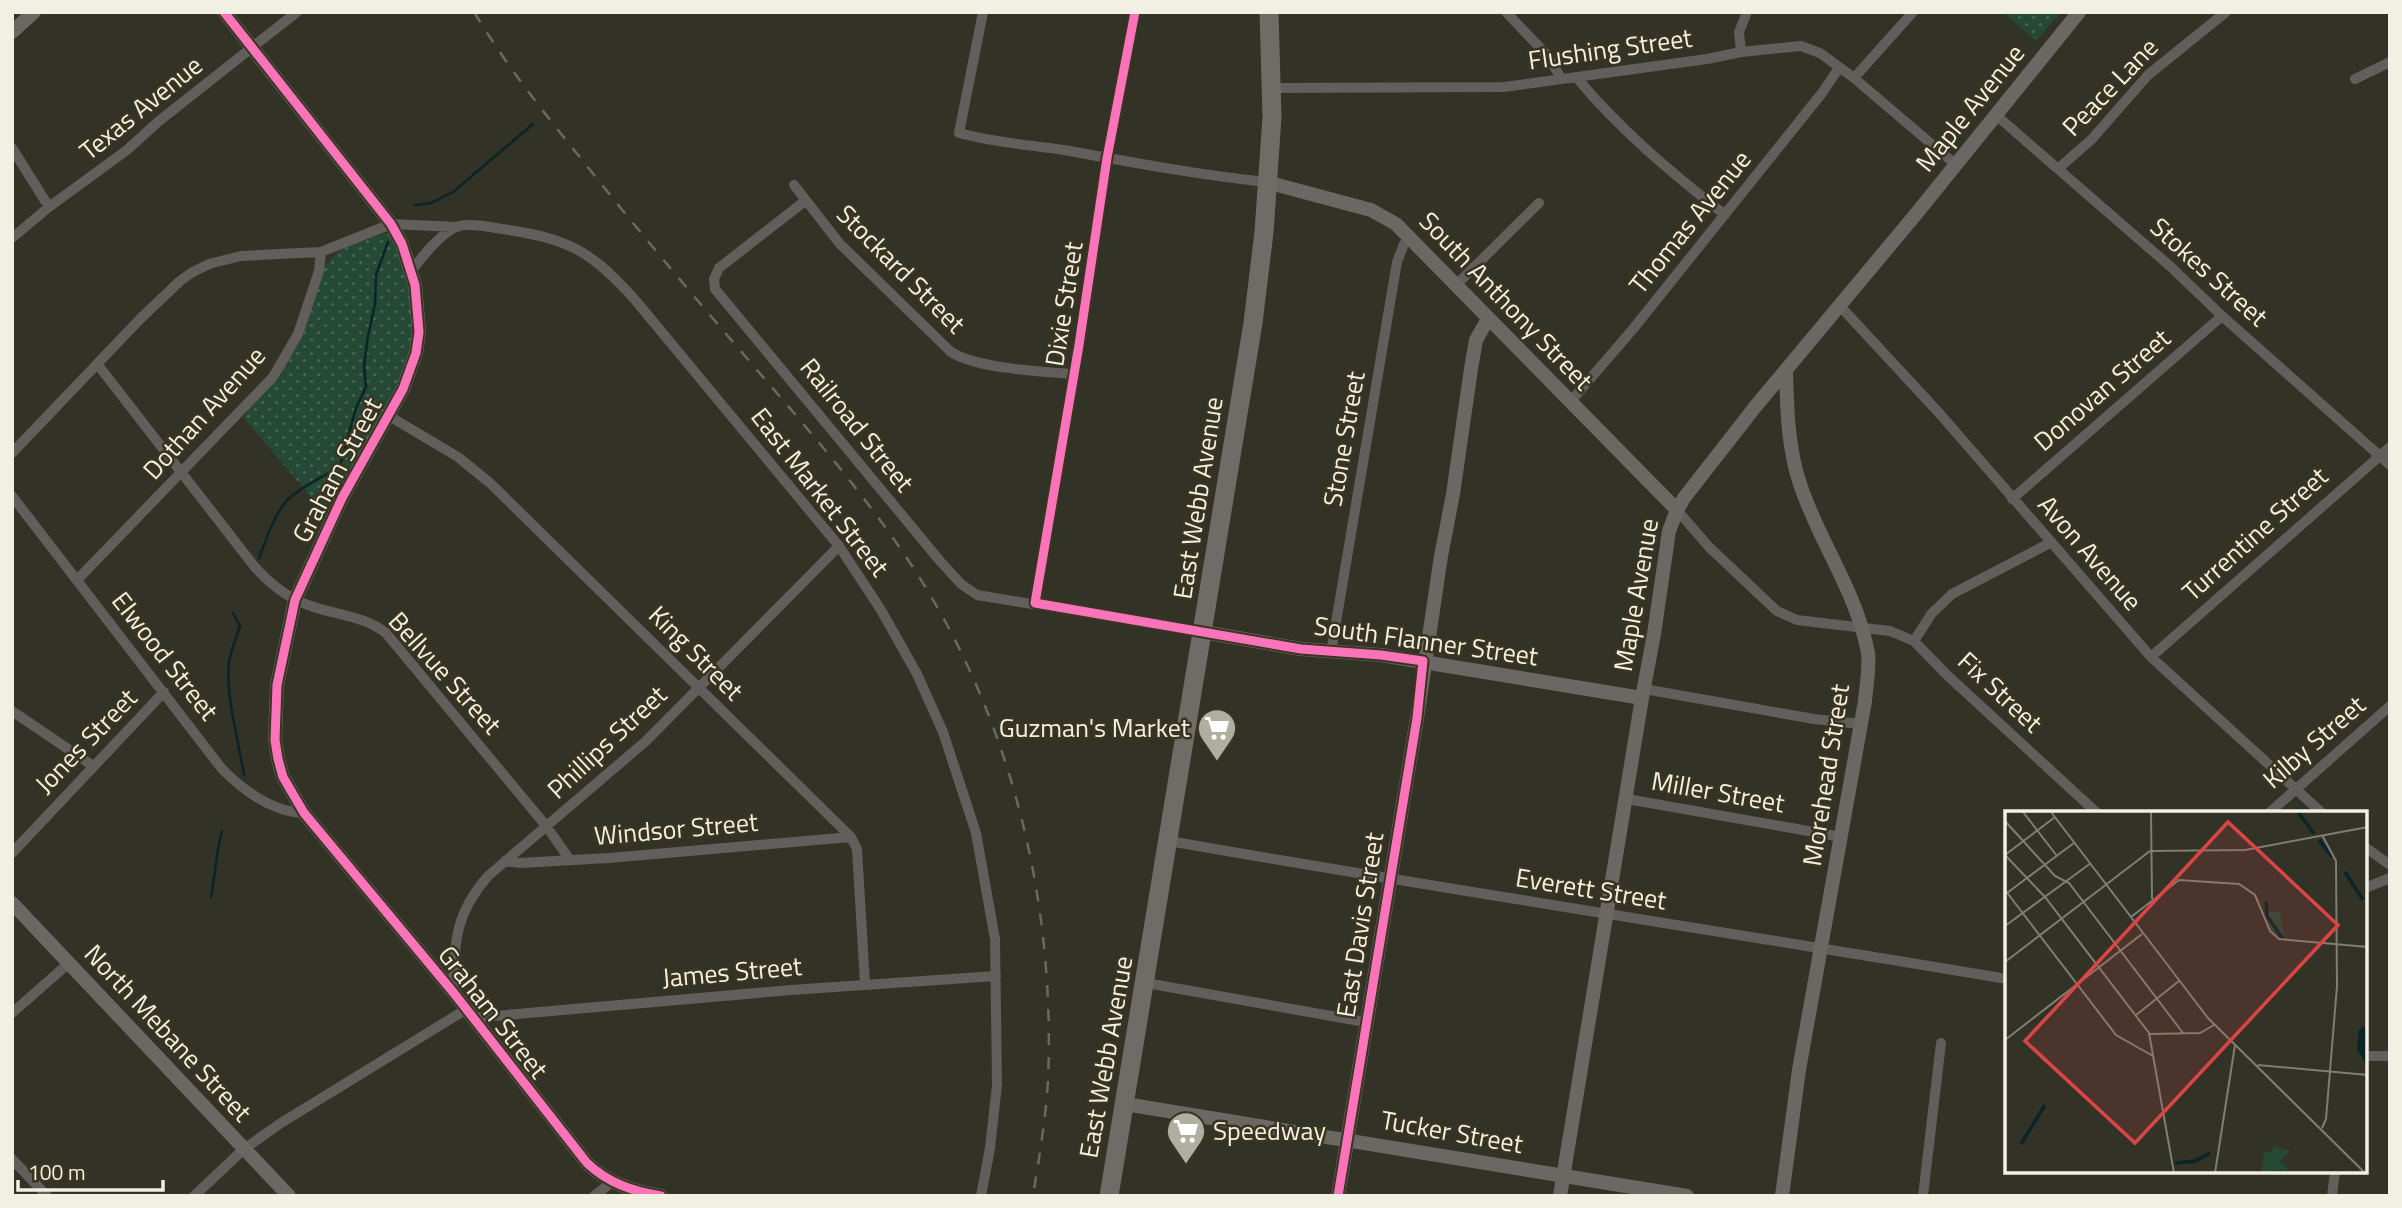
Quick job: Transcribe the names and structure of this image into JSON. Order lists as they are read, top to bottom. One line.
{"streets":{"highway":["East Webb Avenue"],"street":["Flushing Street","Peace Lane","Texas Avenue","Maple Avenue","Thomas Avenue","Stockard Street","Stokes Street","South Anthony Street","Dixie Street","Donovan Street","Dothan Avenue","Railroad Street","Stone Street","Graham Street","East Market Street","Turrentine Street","Avon Avenue","South Flanner Street","King Street","Elwood Street","Bellvue Street","Fix Street","Jones Street","Phillips Street","Kilby Street","Morehead Street","Miller Street","Windsor Street","Everett Street","East Davis Street","James Street","North Mebane Street","Tucker Street"]},"crossings":[["Flushing Street","Maple Avenue"],["Flushing Street","Thomas Avenue"],["Flushing Street","East Webb Avenue"],["Peace Lane","Stokes Street"],["Texas Avenue","Graham Street"],["Maple Avenue","Stokes Street"],["Maple Avenue","South Anthony Street"],["Maple Avenue","Avon Avenue"],["Maple Avenue","South Flanner Street"],["Maple Avenue","Fix Street"],["Maple Avenue","Morehead Street"],["Maple Avenue","Miller Street"],["Maple Avenue","Everett Street"],["Maple Avenue","Tucker Street"],["Thomas Avenue","South Anthony Street"],["Stockard Street","Dixie Street"],["Stockard Street","Railroad Street"],["Stokes Street","Donovan Street"],["Stokes Street","Turrentine Street"],["South Anthony Street","Stone Street"],["South Anthony Street","East Webb Avenue"],["South Anthony Street","Fix Street"],["South Anthony Street","East Davis Street"],["Dixie Street","Railroad Street"],["Donovan Street","Avon Avenue"],["Dothan Avenue","Elwood Street"],["Dothan Avenue","Bellvue Street"],["Stone Street","South Flanner Street"],["Graham Street","East Market Street"],["Graham Street","King Street"],["Graham Street","Elwood Street"],["Graham Street","Bellvue Street"],["Graham Street","Phillips Street"],["Graham Street","James Street"],["East Market Street","Phillips Street"],["East Market Street","James Street"],["East Webb Avenue","South Flanner Street"],["East Webb Avenue","Everett Street"],["East Webb Avenue","Tucker Street"],["Turrentine Street","Avon Avenue"],["Avon Avenue","Kilby Street"],["South Flanner Street","Morehead Street"],["South Flanner Street","East Davis Street"],["King Street","Phillips Street"],["King Street","Windsor Street"],["Elwood Street","Jones Street"],["Bellvue Street","Phillips Street"],["Bellvue Street","Windsor Street"],["Fix Street","Morehead Street"],["Phillips Street","Windsor Street"],["Morehead Street","Miller Street"],["Morehead Street","Everett Street"],["Everett Street","East Davis Street"],["East Davis Street","Tucker Street"],["James Street","North Mebane Street"]],"places":{"supermarket":["Guzman's Market","Speedway"]},"scale_bar":"100 m"}
